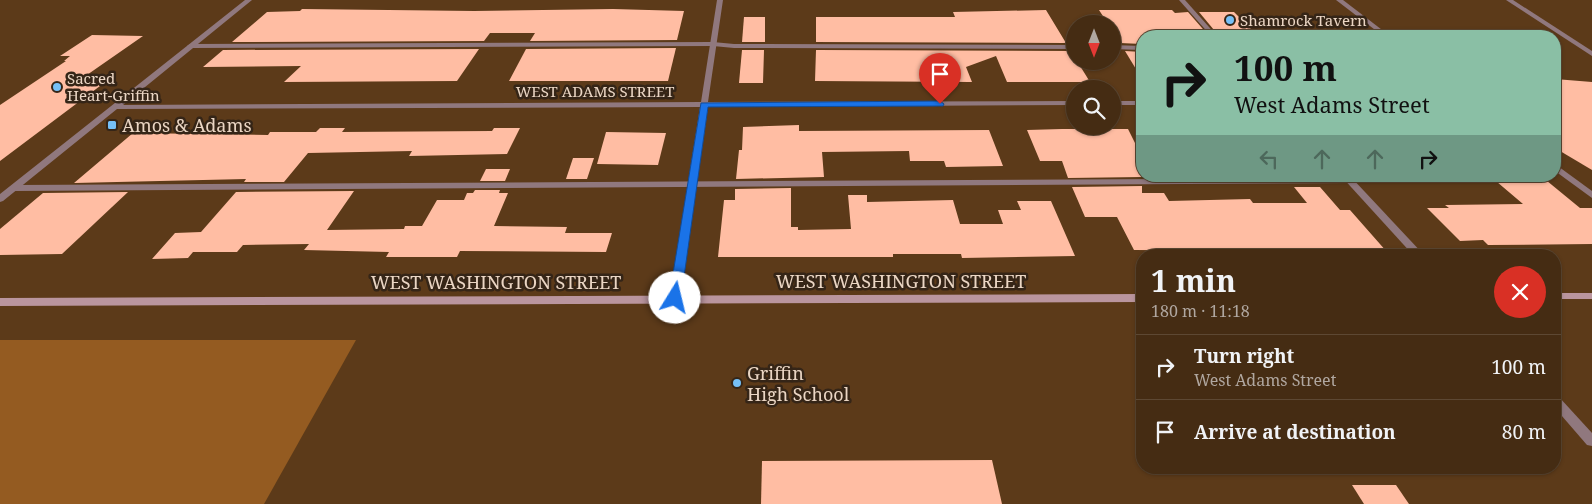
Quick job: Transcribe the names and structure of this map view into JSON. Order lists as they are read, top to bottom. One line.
{"streets":{"street":["WEST ADAMS STREET","WEST WASHINGTON STREET"]},"places":{"other":["Shamrock Tavern","Sacred Heart-Griffin","Griffin High School"],"transit":["Amos & Adams"]},"north":"bottom","page":{"turn":["100 m","West Adams Street"],"heading":["1 min","180 m · 11:18"],"list":[{"name":"Turn right","note":"West Adams Street","value":"100 m"},{"name":"Arrive at destination","value":"80 m"}]}}
